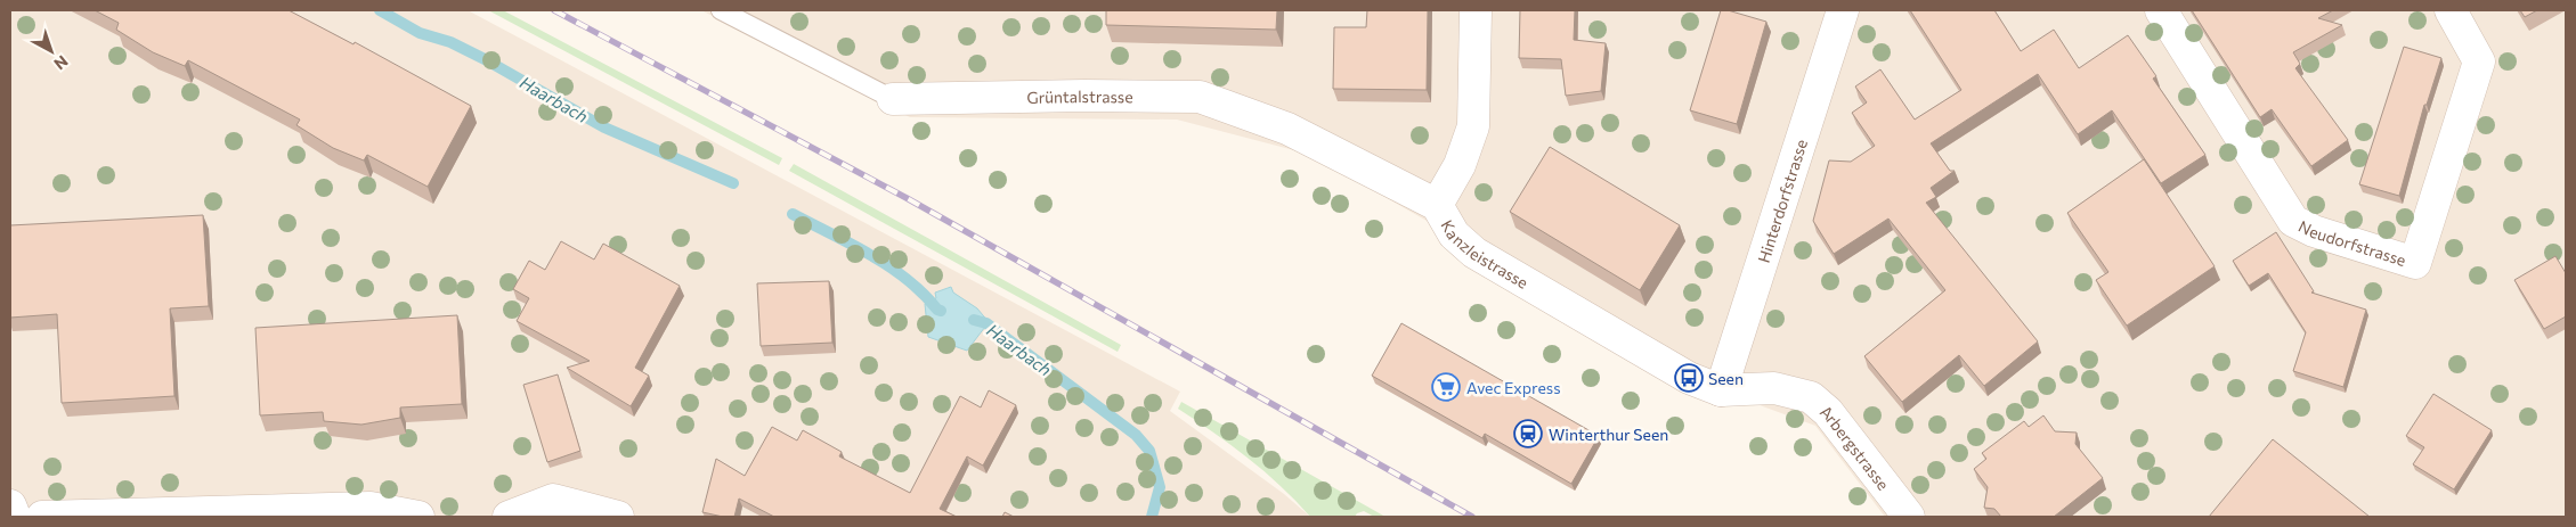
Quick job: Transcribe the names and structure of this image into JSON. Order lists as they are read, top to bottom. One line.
{"streets":{"street":["Grüntalstrasse","Hinterdorfstrasse","Neudorfstrasse","Kanzleistrasse","Arbergstrasse"]},"crossings":[["Grüntalstrasse","Kanzleistrasse"],["Hinterdorfstrasse","Kanzleistrasse"],["Hinterdorfstrasse","Arbergstrasse"],["Kanzleistrasse","Arbergstrasse"]],"water":["Haarbach"],"places":{"bus stop":["Seen"],"supermarket":["Avec Express"],"station":["Winterthur Seen"]},"north":"bottom right"}
